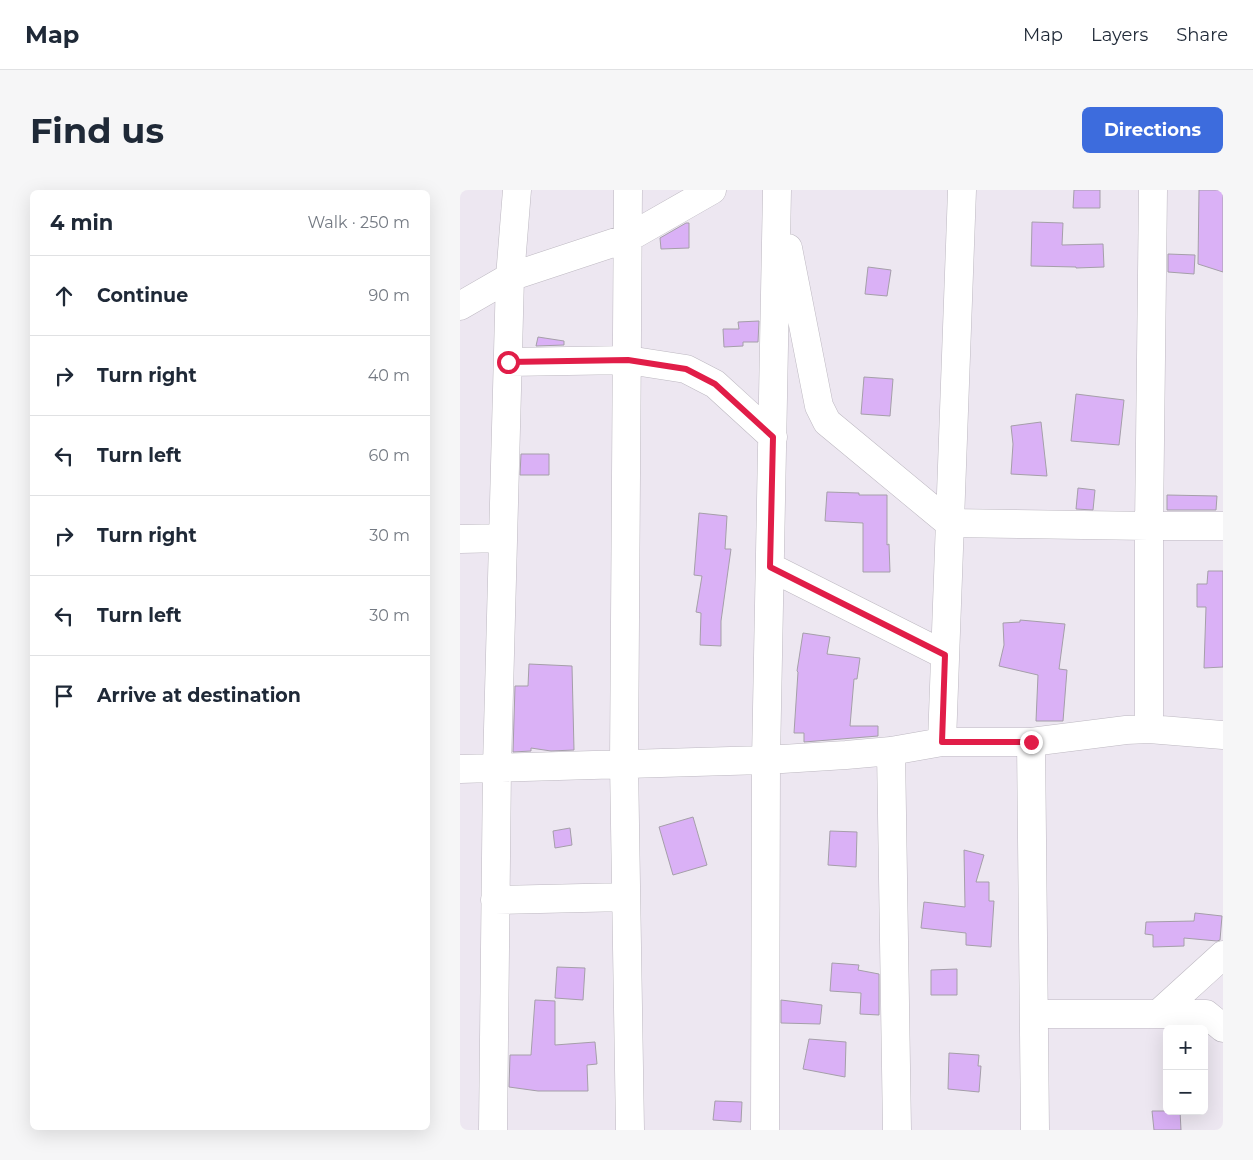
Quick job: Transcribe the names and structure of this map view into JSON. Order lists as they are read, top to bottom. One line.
{"page":{"header":"Map","nav":["Map","Layers","Share"],"buttons":"Directions","title":"Find us","heading":["4 min","Walk · 250 m"],"list":[["Continue","90 m"],["Turn right","40 m"],["Turn left","60 m"],["Turn right","30 m"],["Turn left","30 m"],"Arrive at destination"],"map_buttons":["+","−"]}}
